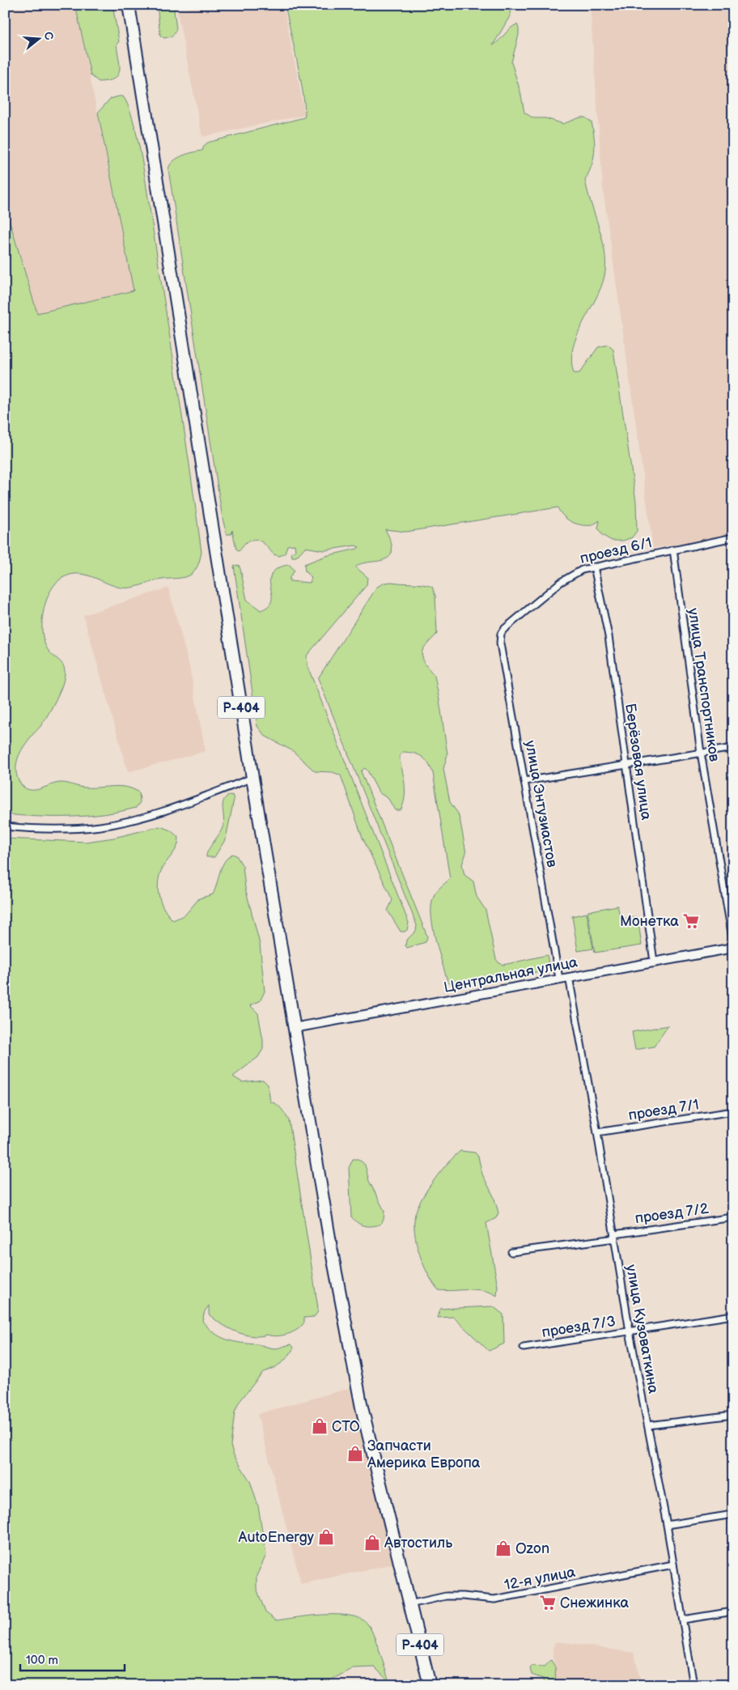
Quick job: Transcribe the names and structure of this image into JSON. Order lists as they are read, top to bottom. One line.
{"streets":{"highway":["Р-404"],"street":["проезд 6/1","улица Транспортников","Берёзовая улица","улица Энтузиастов","Центральная улица","проезд 7/1","проезд 7/2","проезд 7/3","улица Кузоваткина","12-я улица"]},"crossings":[["проезд 6/1","улица Транспортников"],["проезд 6/1","Берёзовая улица"],["проезд 6/1","улица Энтузиастов"],["Р-404","Центральная улица"],["Р-404","12-я улица"],["Берёзовая улица","Центральная улица"],["улица Энтузиастов","Центральная улица"],["Центральная улица","улица Кузоваткина"],["проезд 7/1","улица Кузоваткина"],["проезд 7/2","улица Кузоваткина"],["проезд 7/3","улица Кузоваткина"],["улица Кузоваткина","12-я улица"]],"places":{"supermarket":["Монетка","Снежинка"],"shop":["СТО","Запчасти Америка Европа","AutoEnergy","Автостиль","Ozon"]},"scale_bar":"100 m","north":"right"}
